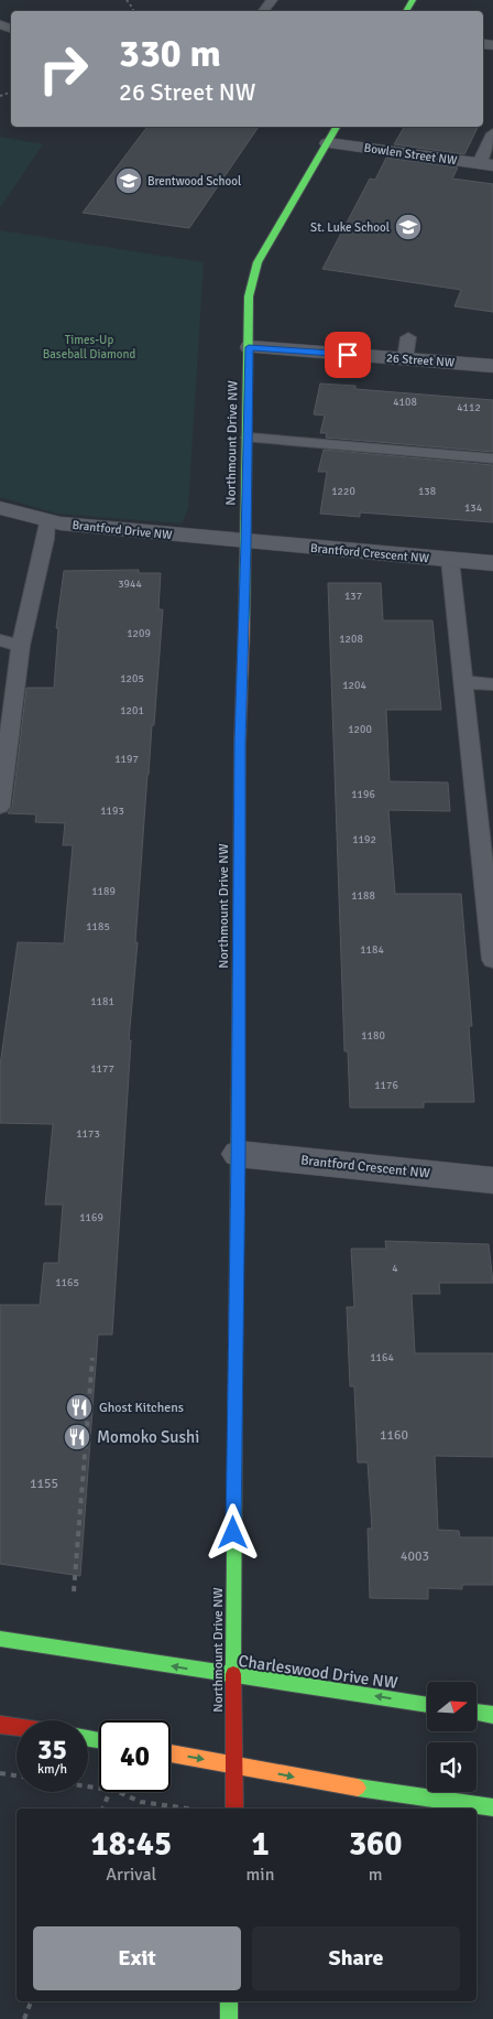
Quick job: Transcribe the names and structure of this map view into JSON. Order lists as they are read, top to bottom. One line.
{"streets":{"street":["Bowlen Street NW","26 Street NW","Northmount Drive NW","Brantford Drive NW","Brantford Crescent NW","Charleswood Drive NW"]},"crossings":[["Bowlen Street NW","Northmount Drive NW"],["26 Street NW","Northmount Drive NW"],["Northmount Drive NW","Brantford Drive NW"],["Northmount Drive NW","Brantford Crescent NW"],["Northmount Drive NW","Charleswood Drive NW"],["Brantford Drive NW","Brantford Crescent NW"]],"parks":["Times-Up Baseball Diamond"],"places":{"school or university":["Brentwood School","St. Luke School"],"restaurant":["Ghost Kitchens","Momoko Sushi"]},"house_numbers":["4108","4112","1220","138","134","3944","137","1209","1208","1205","1204","1201","1200","1197","1196","1193","1192","1189","1188","1185","1184","1181","1180","1177","1176","1173","1169","4","1165","1164","1160","1155","4003"],"north":"right","page":{"turn":["330 m","26 Street NW"],"speed":"35 km/h","limit":"40","eta":["18:45","Arrival","1","min","360","m"],"buttons":["Exit","Share"]}}
